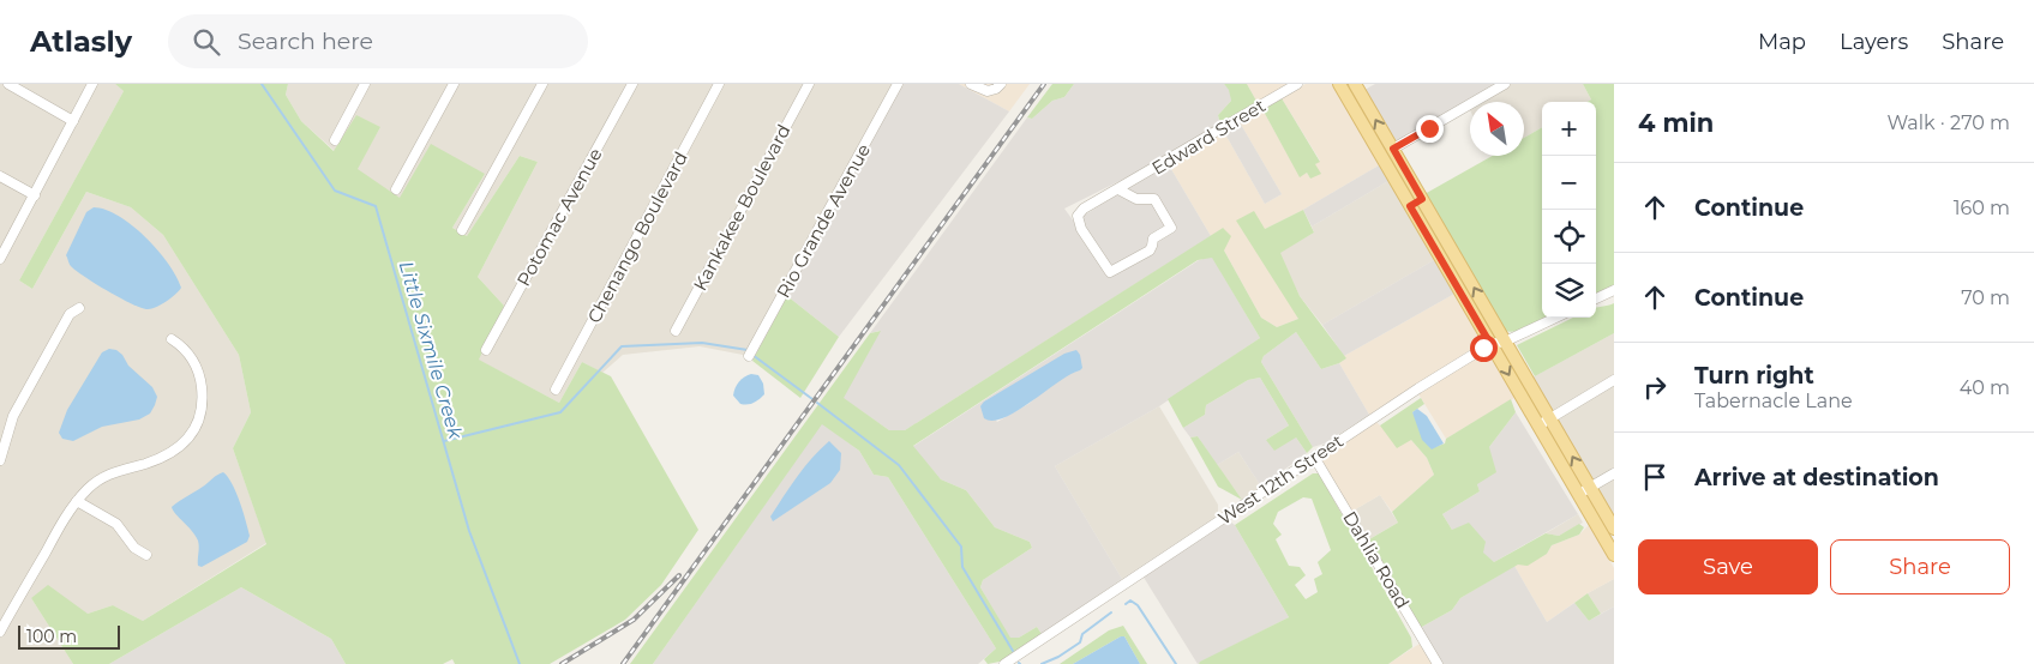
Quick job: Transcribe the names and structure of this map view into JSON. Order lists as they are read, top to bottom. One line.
{"streets":{"street":["Edward Street","Kankakee Boulevard","Potomac Avenue","Rio Grande Avenue","Chenango Boulevard","West 12th Street","Dahlia Road"]},"crossings":[["West 12th Street","Dahlia Road"]],"water":["Little Sixmile Creek"],"scale_bar":"100 m","north":"top left","page":{"header":"Atlasly","search":"Search here","nav":["Map","Layers","Share"],"heading":["4 min","Walk · 270 m"],"map_buttons":["+","−"],"list":[["Continue","160 m"],["Continue","70 m"],["Turn right","Tabernacle Lane","40 m"],"Arrive at destination"],"buttons":["Save","Share"],"scale":"100 m"}}
